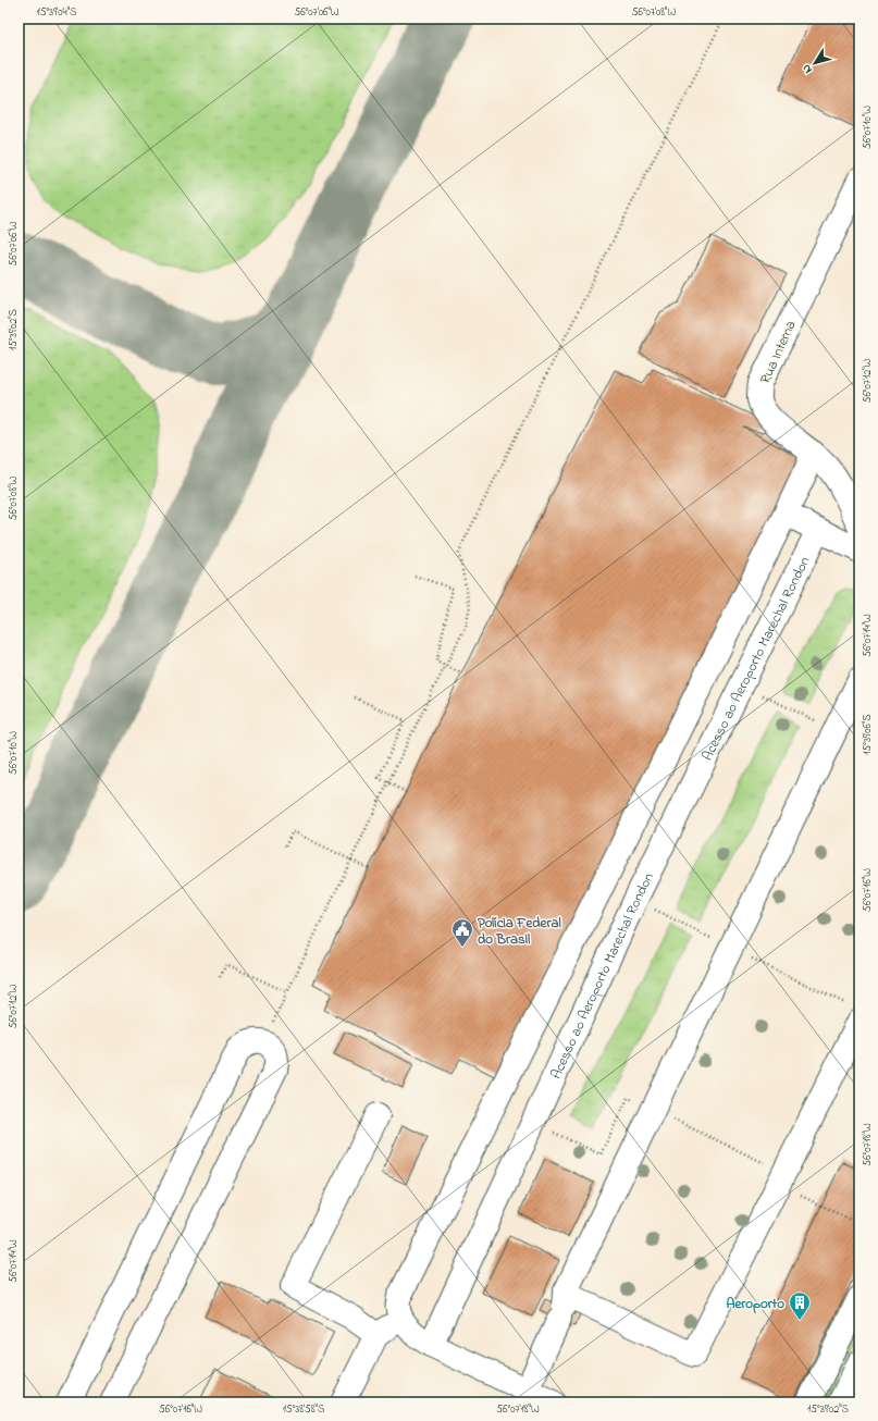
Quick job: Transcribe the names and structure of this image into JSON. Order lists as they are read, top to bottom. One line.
{"streets":{"main road":["Rua Interna","Acesso ao Aeroporto Marechal Rondon"]},"places":{"public building":["Polícia Federal do Brasil"],"building":["Aeroporto"]},"north":"bottom left","coordinates":["15°39'04\"S","56°07'06\"W","56°07'08\"W","56°07'10\"W","15°39'02\"S","56°07'12\"W","56°07'14\"W","15°39'06\"S","56°07'16\"W","56°07'18\"W","15°38'58\"S"]}
